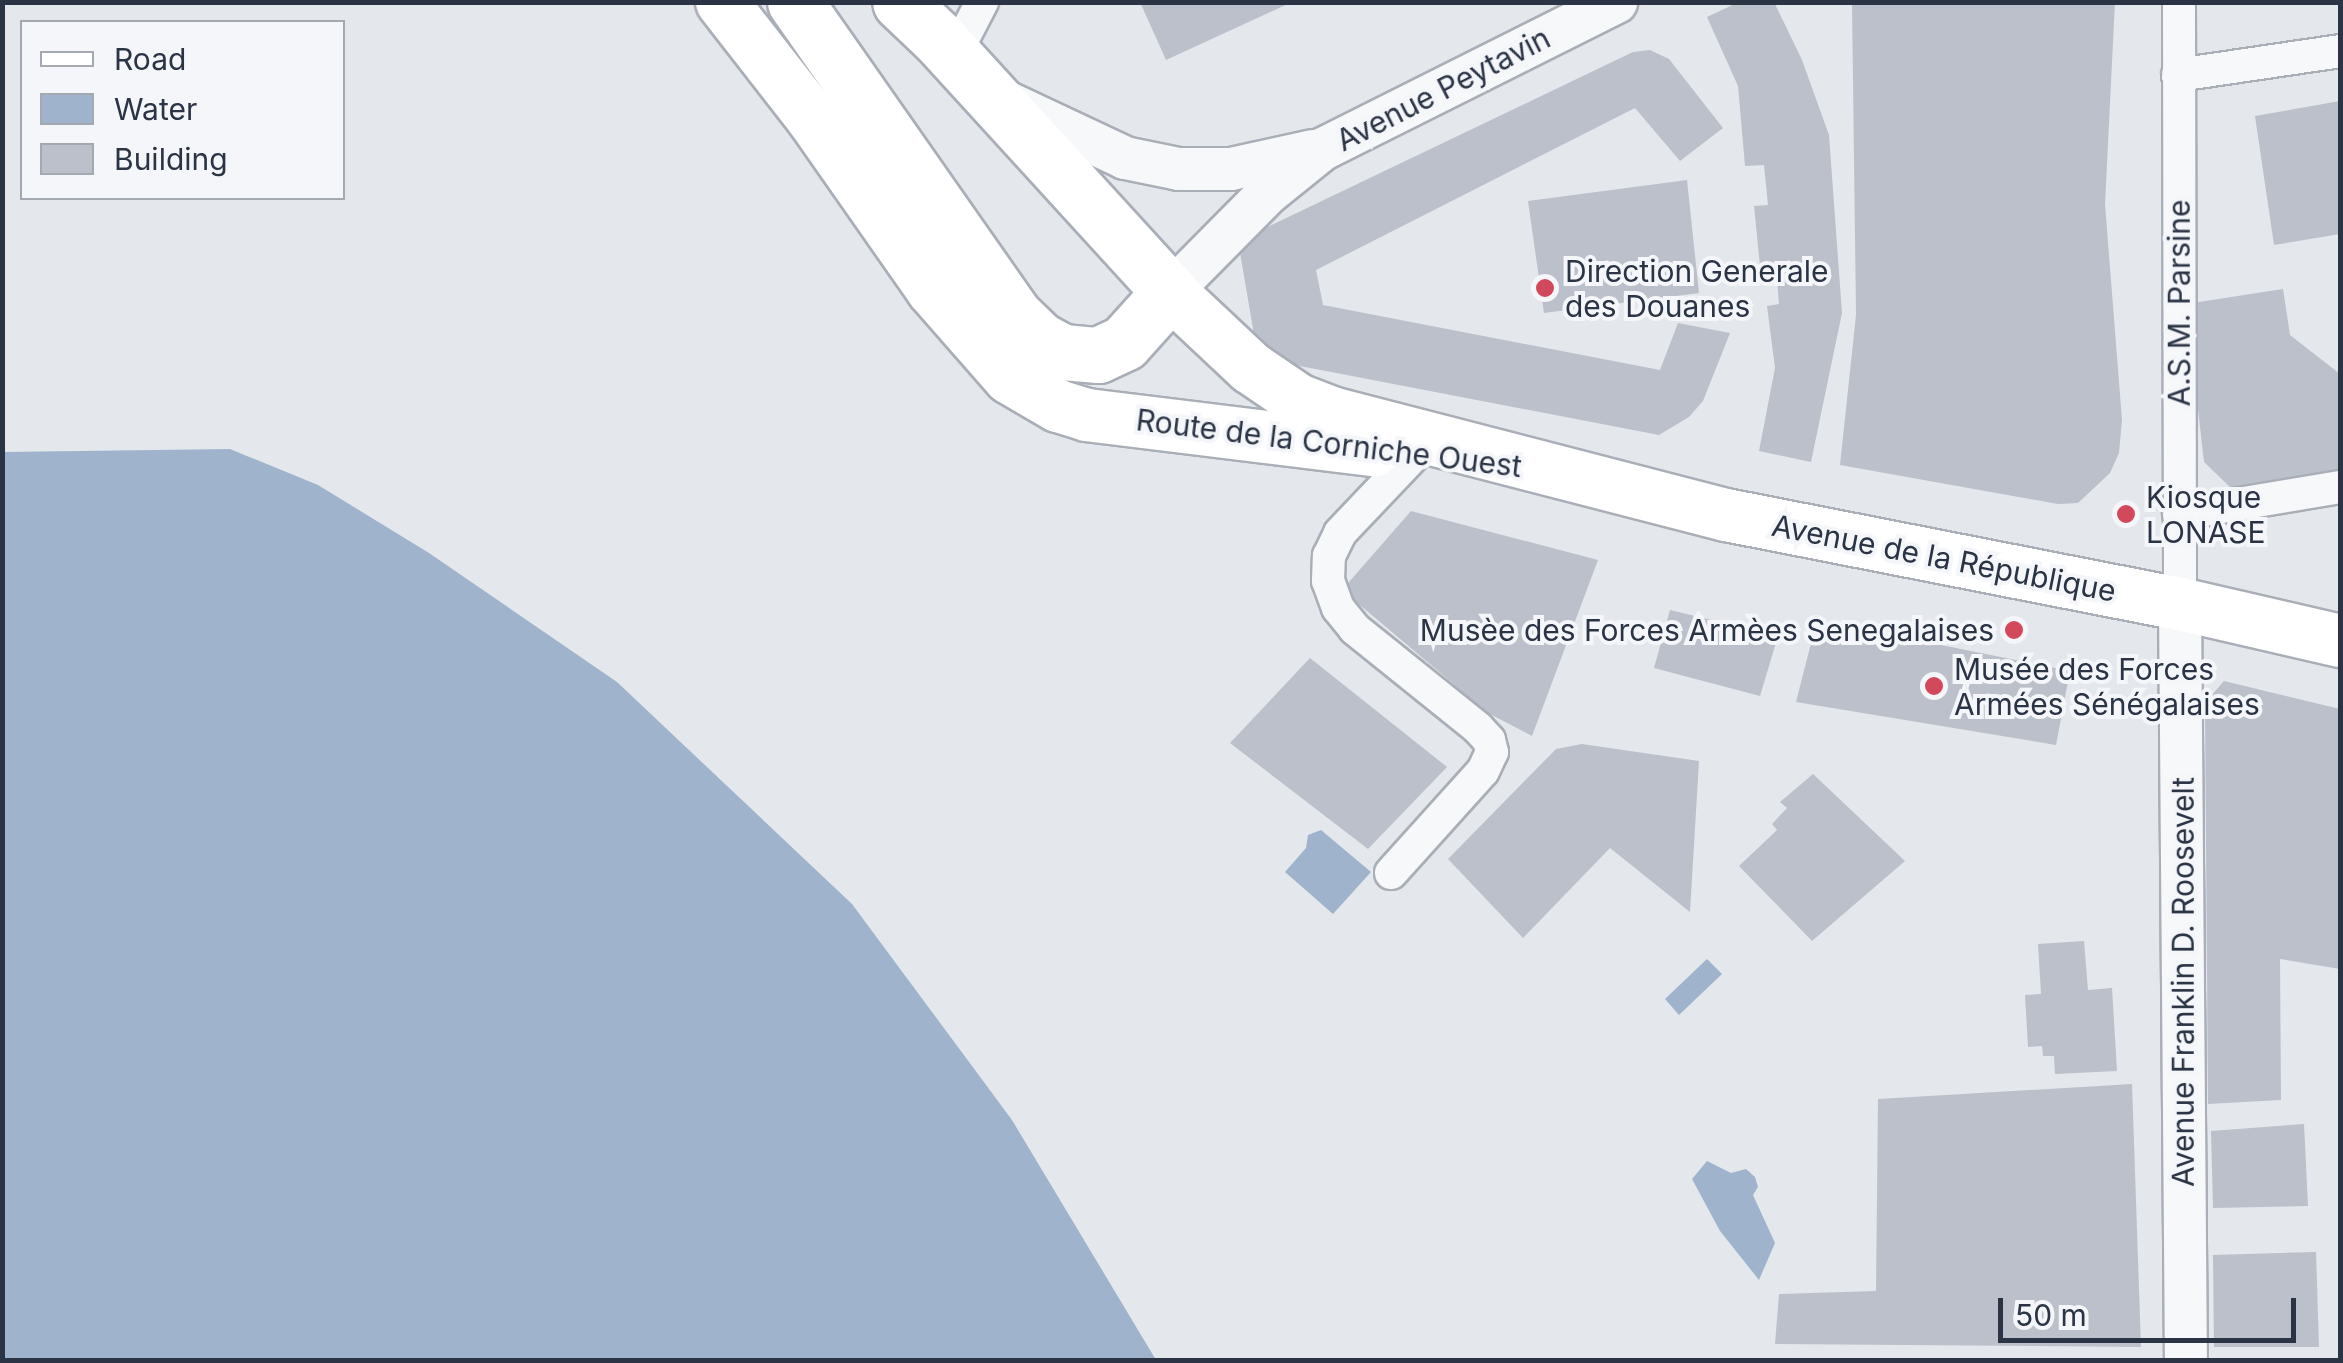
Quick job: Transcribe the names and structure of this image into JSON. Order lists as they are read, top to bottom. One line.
{"streets":{"highway":["Route de la Corniche Ouest"],"main road":["Avenue de la République"],"street":["Avenue Peytavin","A.S.M. Parsine","Avenue Franklin D. Roosevelt"]},"crossings":[["A.S.M. Parsine","Avenue de la République"],["A.S.M. Parsine","Avenue Franklin D. Roosevelt"],["Route de la Corniche Ouest","Avenue de la République"],["Avenue de la République","Avenue Franklin D. Roosevelt"]],"places":["Direction Generale des Douanes","Kiosque LONASE","Musèe des Forces Armèes Senegalaises","Musée des Forces Armées Sénégalaises"],"legend":["Road","Water","Building"],"scale_bar":"50 m"}
